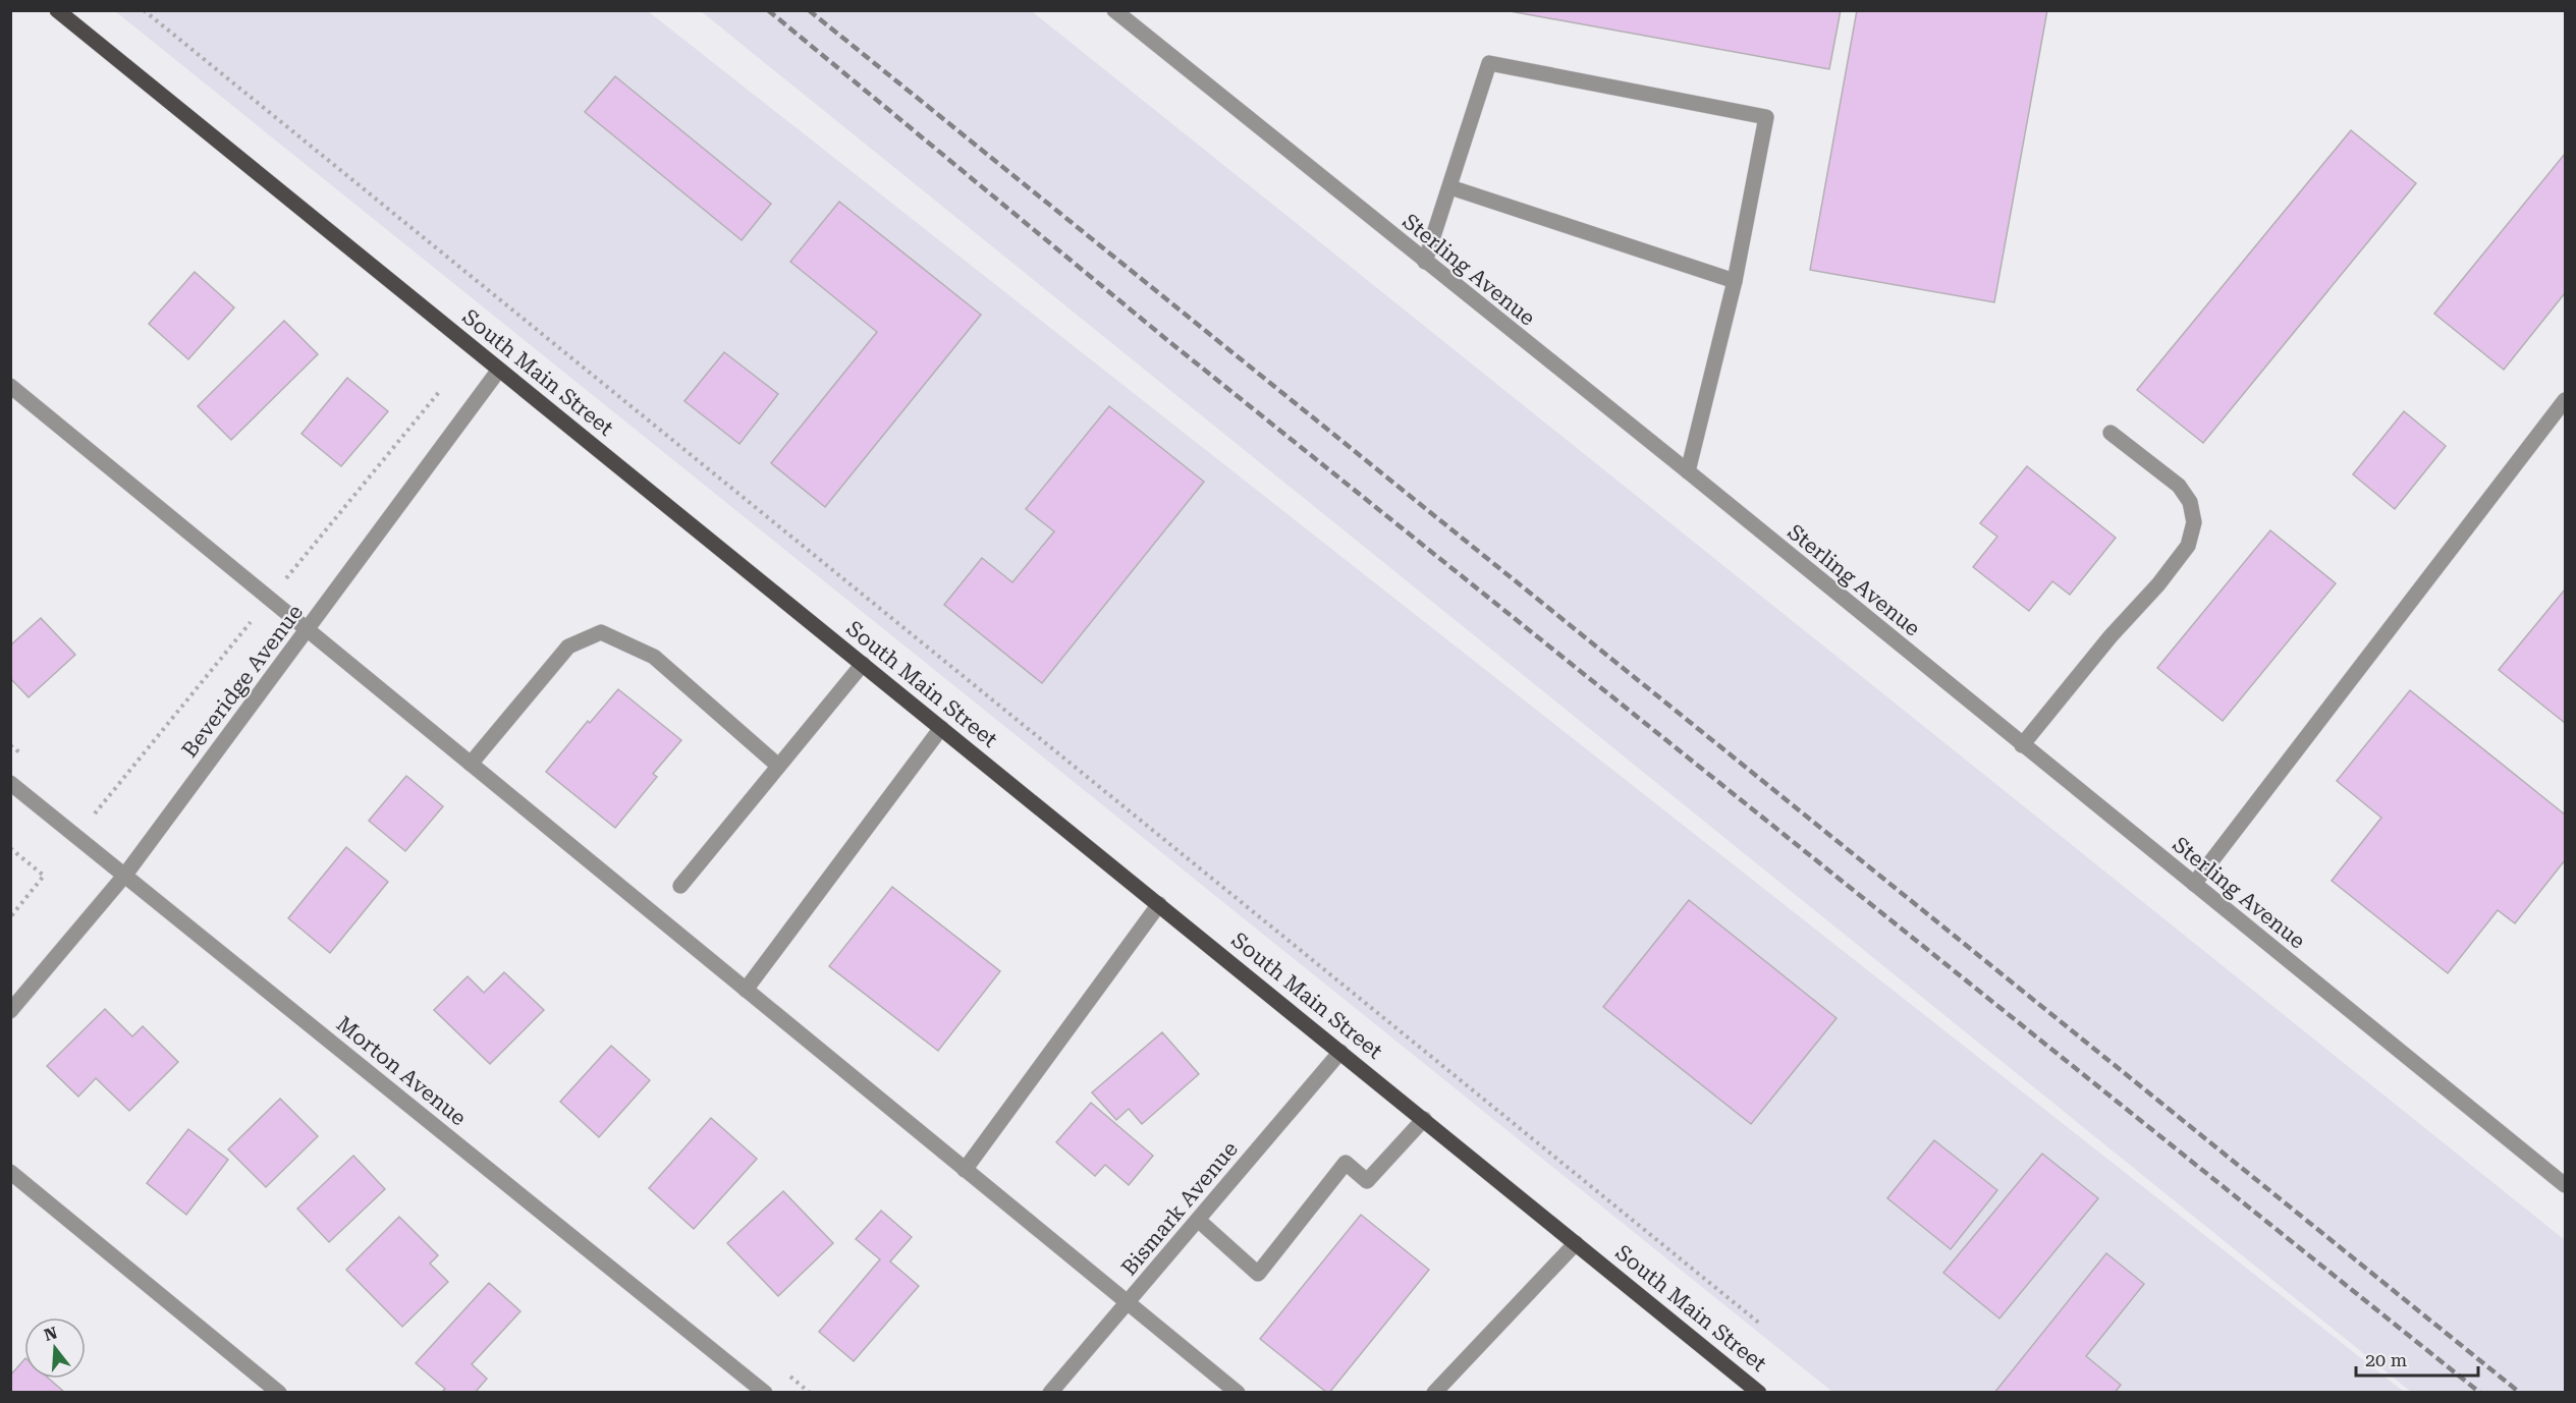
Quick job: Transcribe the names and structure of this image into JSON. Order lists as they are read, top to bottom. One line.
{"streets":{"main road":["South Main Street"],"street":["Sterling Avenue","Beveridge Avenue","Morton Avenue","Bismark Avenue"]},"crossings":[["South Main Street","Beveridge Avenue"],["South Main Street","Bismark Avenue"],["Beveridge Avenue","Morton Avenue"]],"scale_bar":"20 m","north":"top"}
